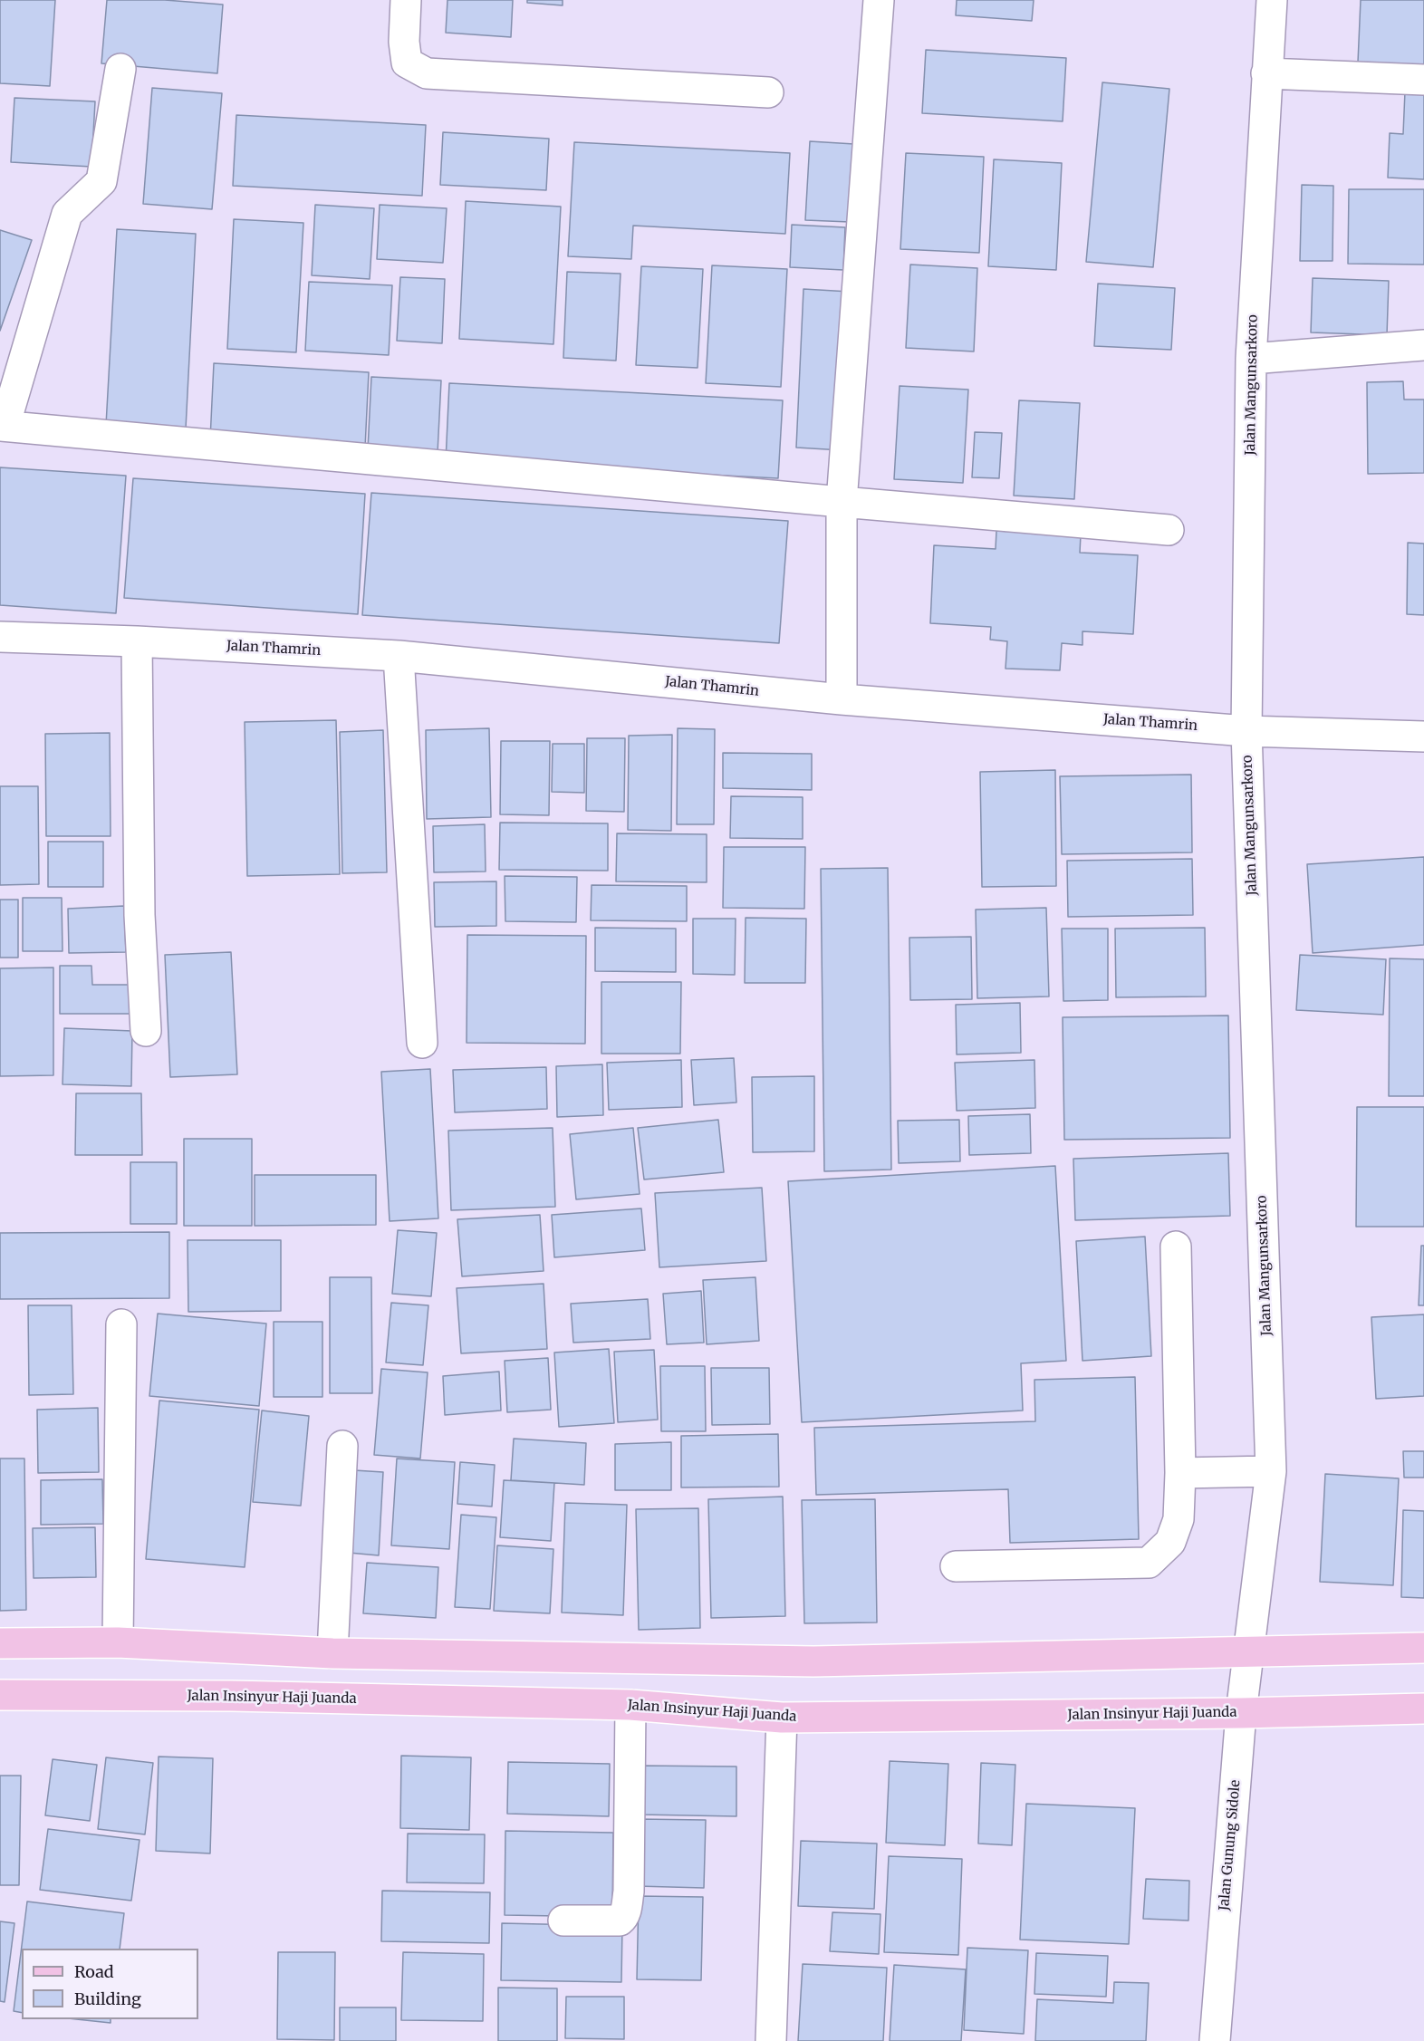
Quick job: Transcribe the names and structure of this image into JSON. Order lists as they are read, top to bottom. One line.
{"streets":{"main road":["Jalan Insinyur Haji Juanda"],"street":["Jalan Mangunsarkoro","Jalan Thamrin","Jalan Gunung Sidole"]},"crossings":[["Jalan Mangunsarkoro","Jalan Thamrin"],["Jalan Mangunsarkoro","Jalan Gunung Sidole"],["Jalan Insinyur Haji Juanda","Jalan Gunung Sidole"]],"legend":["Road","Building"]}
